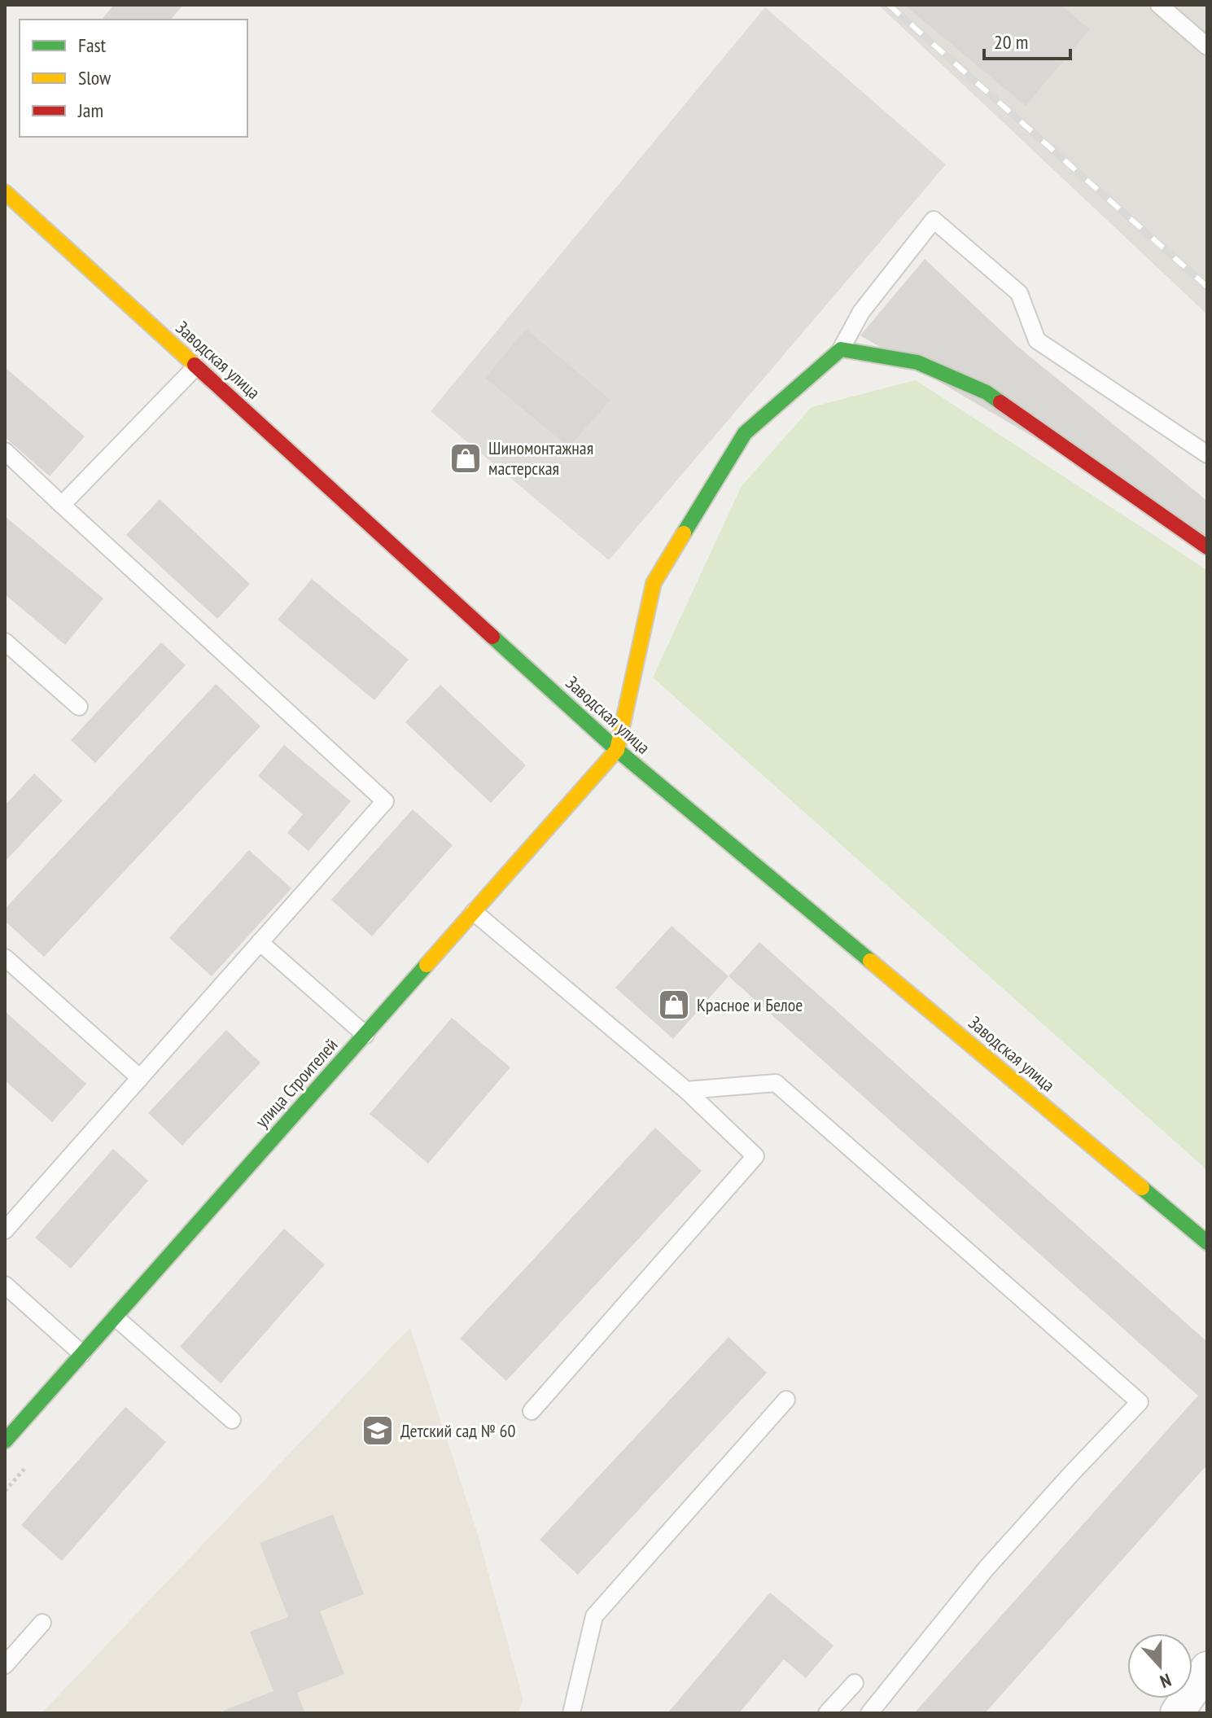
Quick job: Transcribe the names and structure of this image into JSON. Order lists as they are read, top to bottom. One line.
{"streets":{"street":["Заводская улица","улица Строителей"]},"crossings":[["Заводская улица","улица Строителей"]],"places":{"shop":["Шиномонтажная мастерская","Красное и Белое"],"school or university":["Детский сад № 60"]},"legend":["Fast","Slow","Jam"],"scale_bar":"20 m","north":"bottom"}
